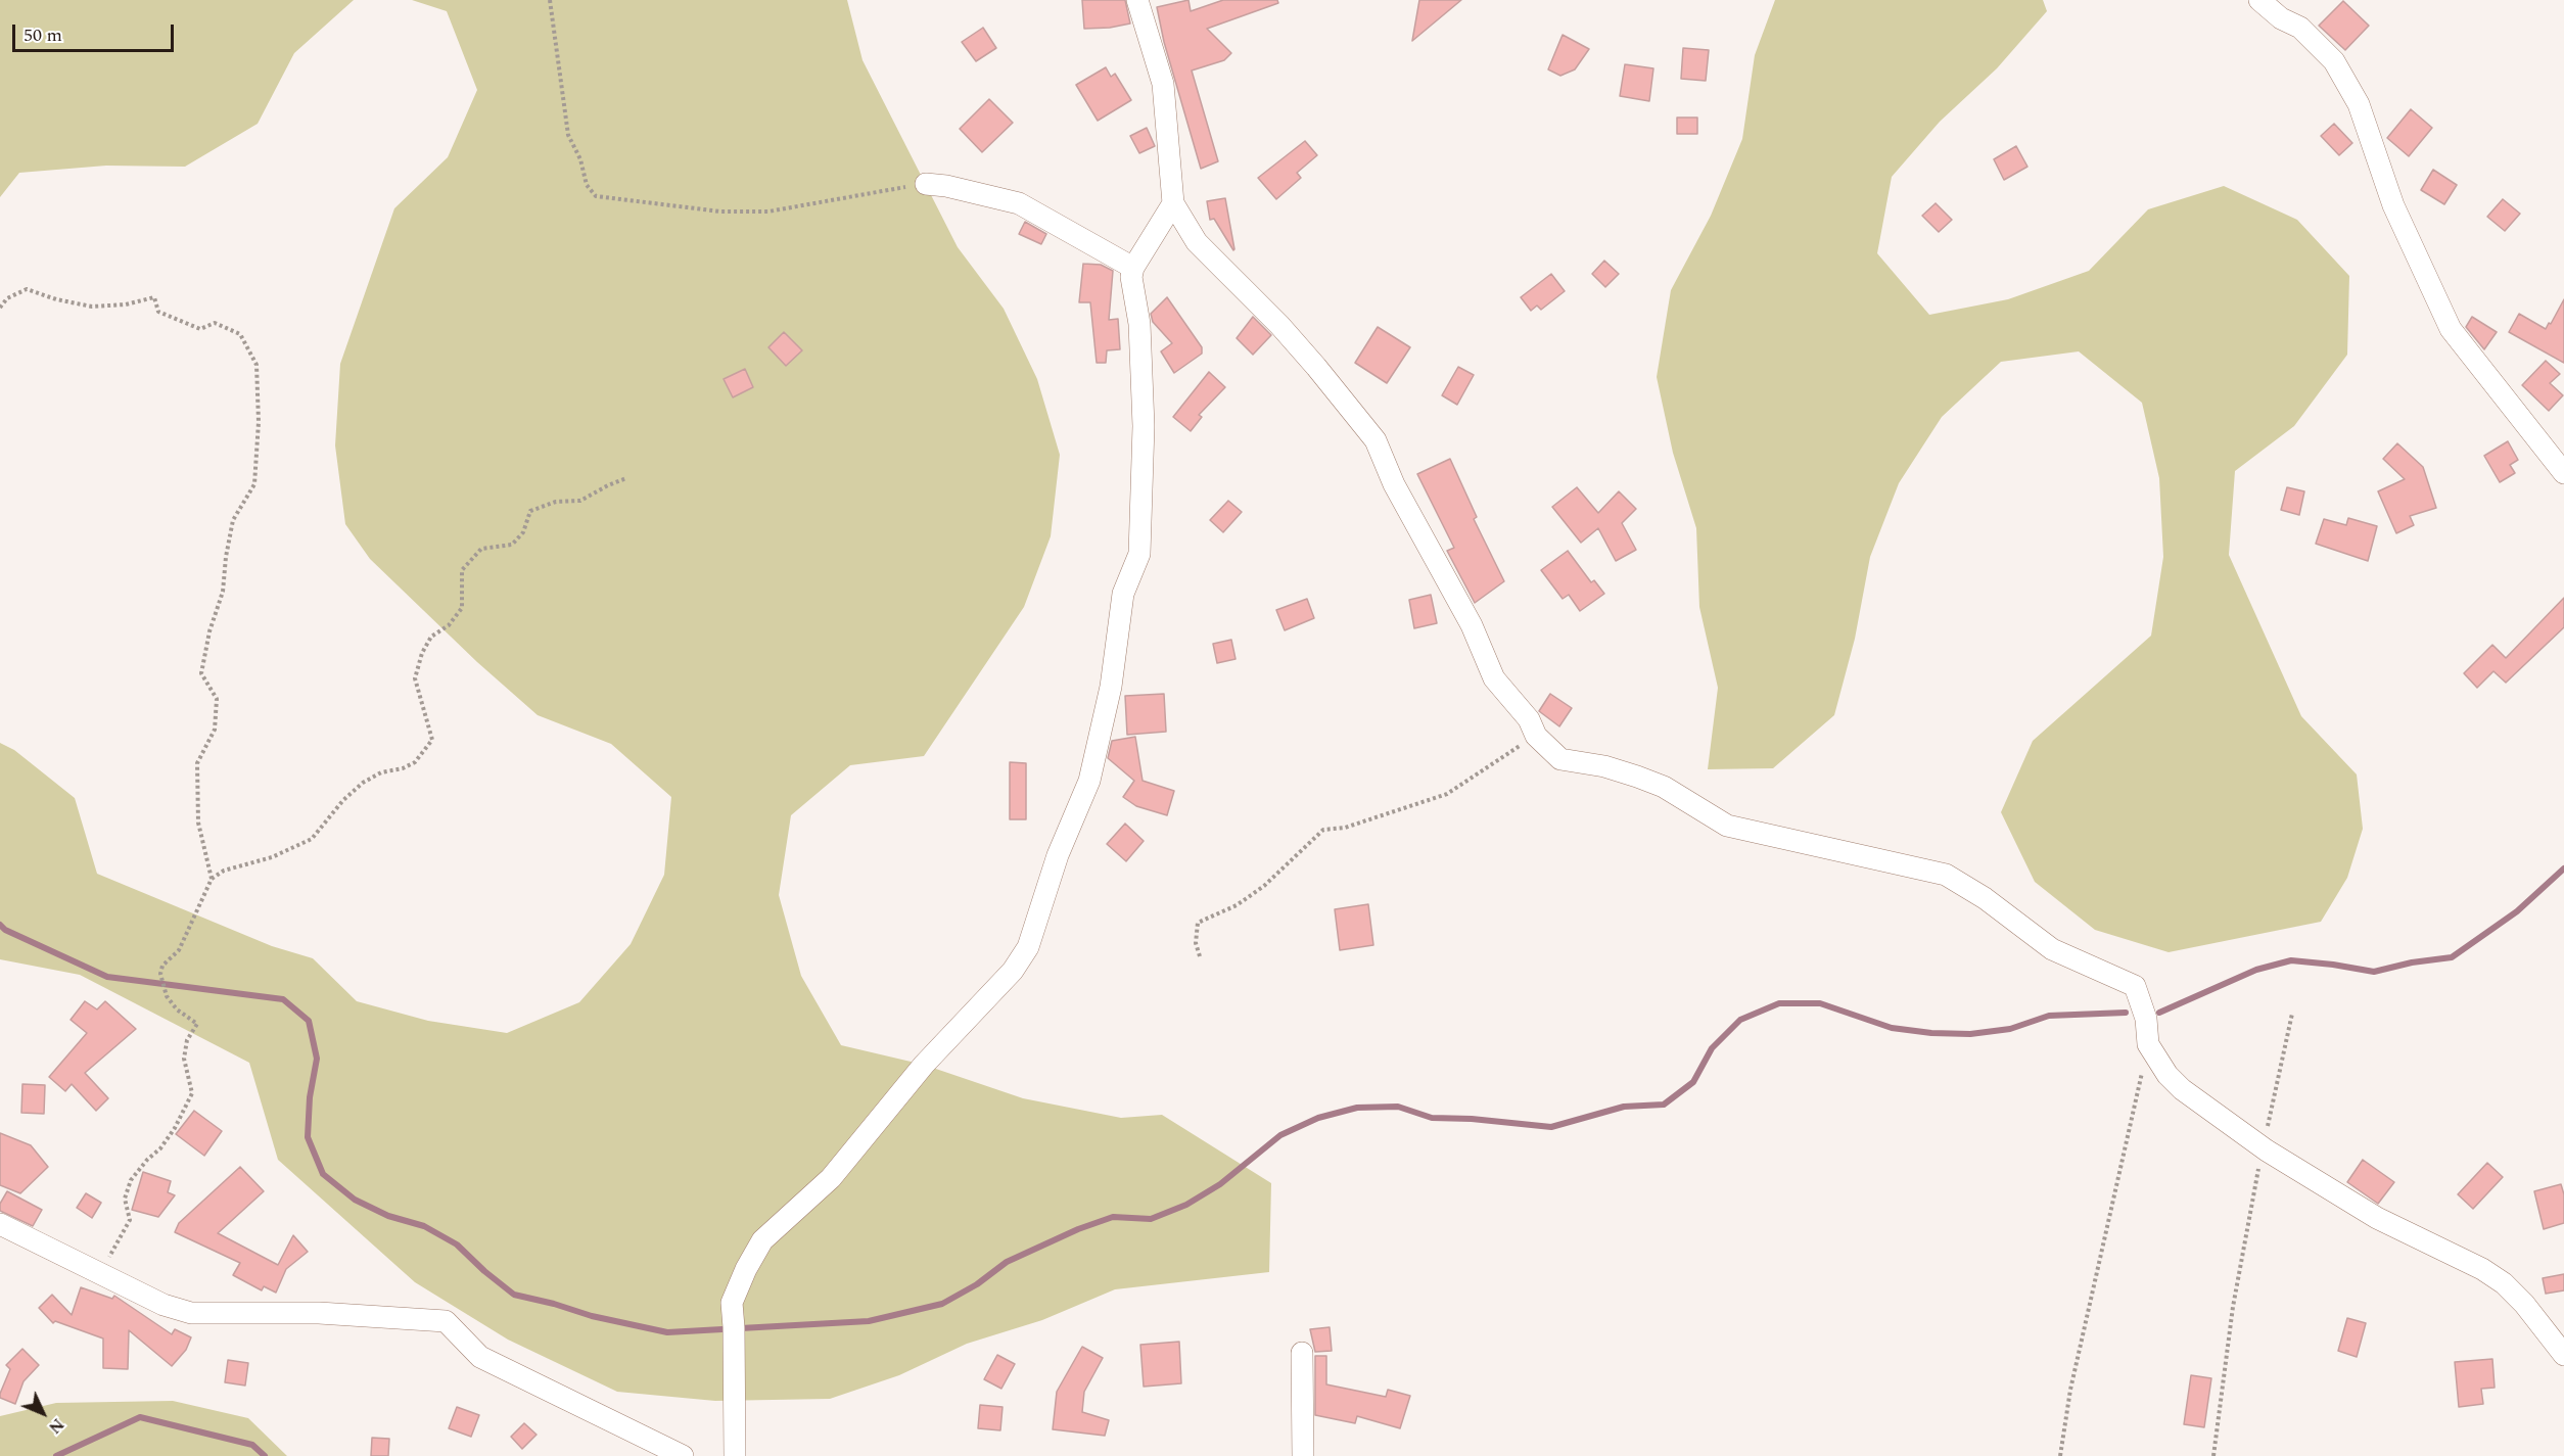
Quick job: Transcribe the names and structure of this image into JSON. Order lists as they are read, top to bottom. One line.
{"scale_bar":"50 m","north":"bottom right"}
